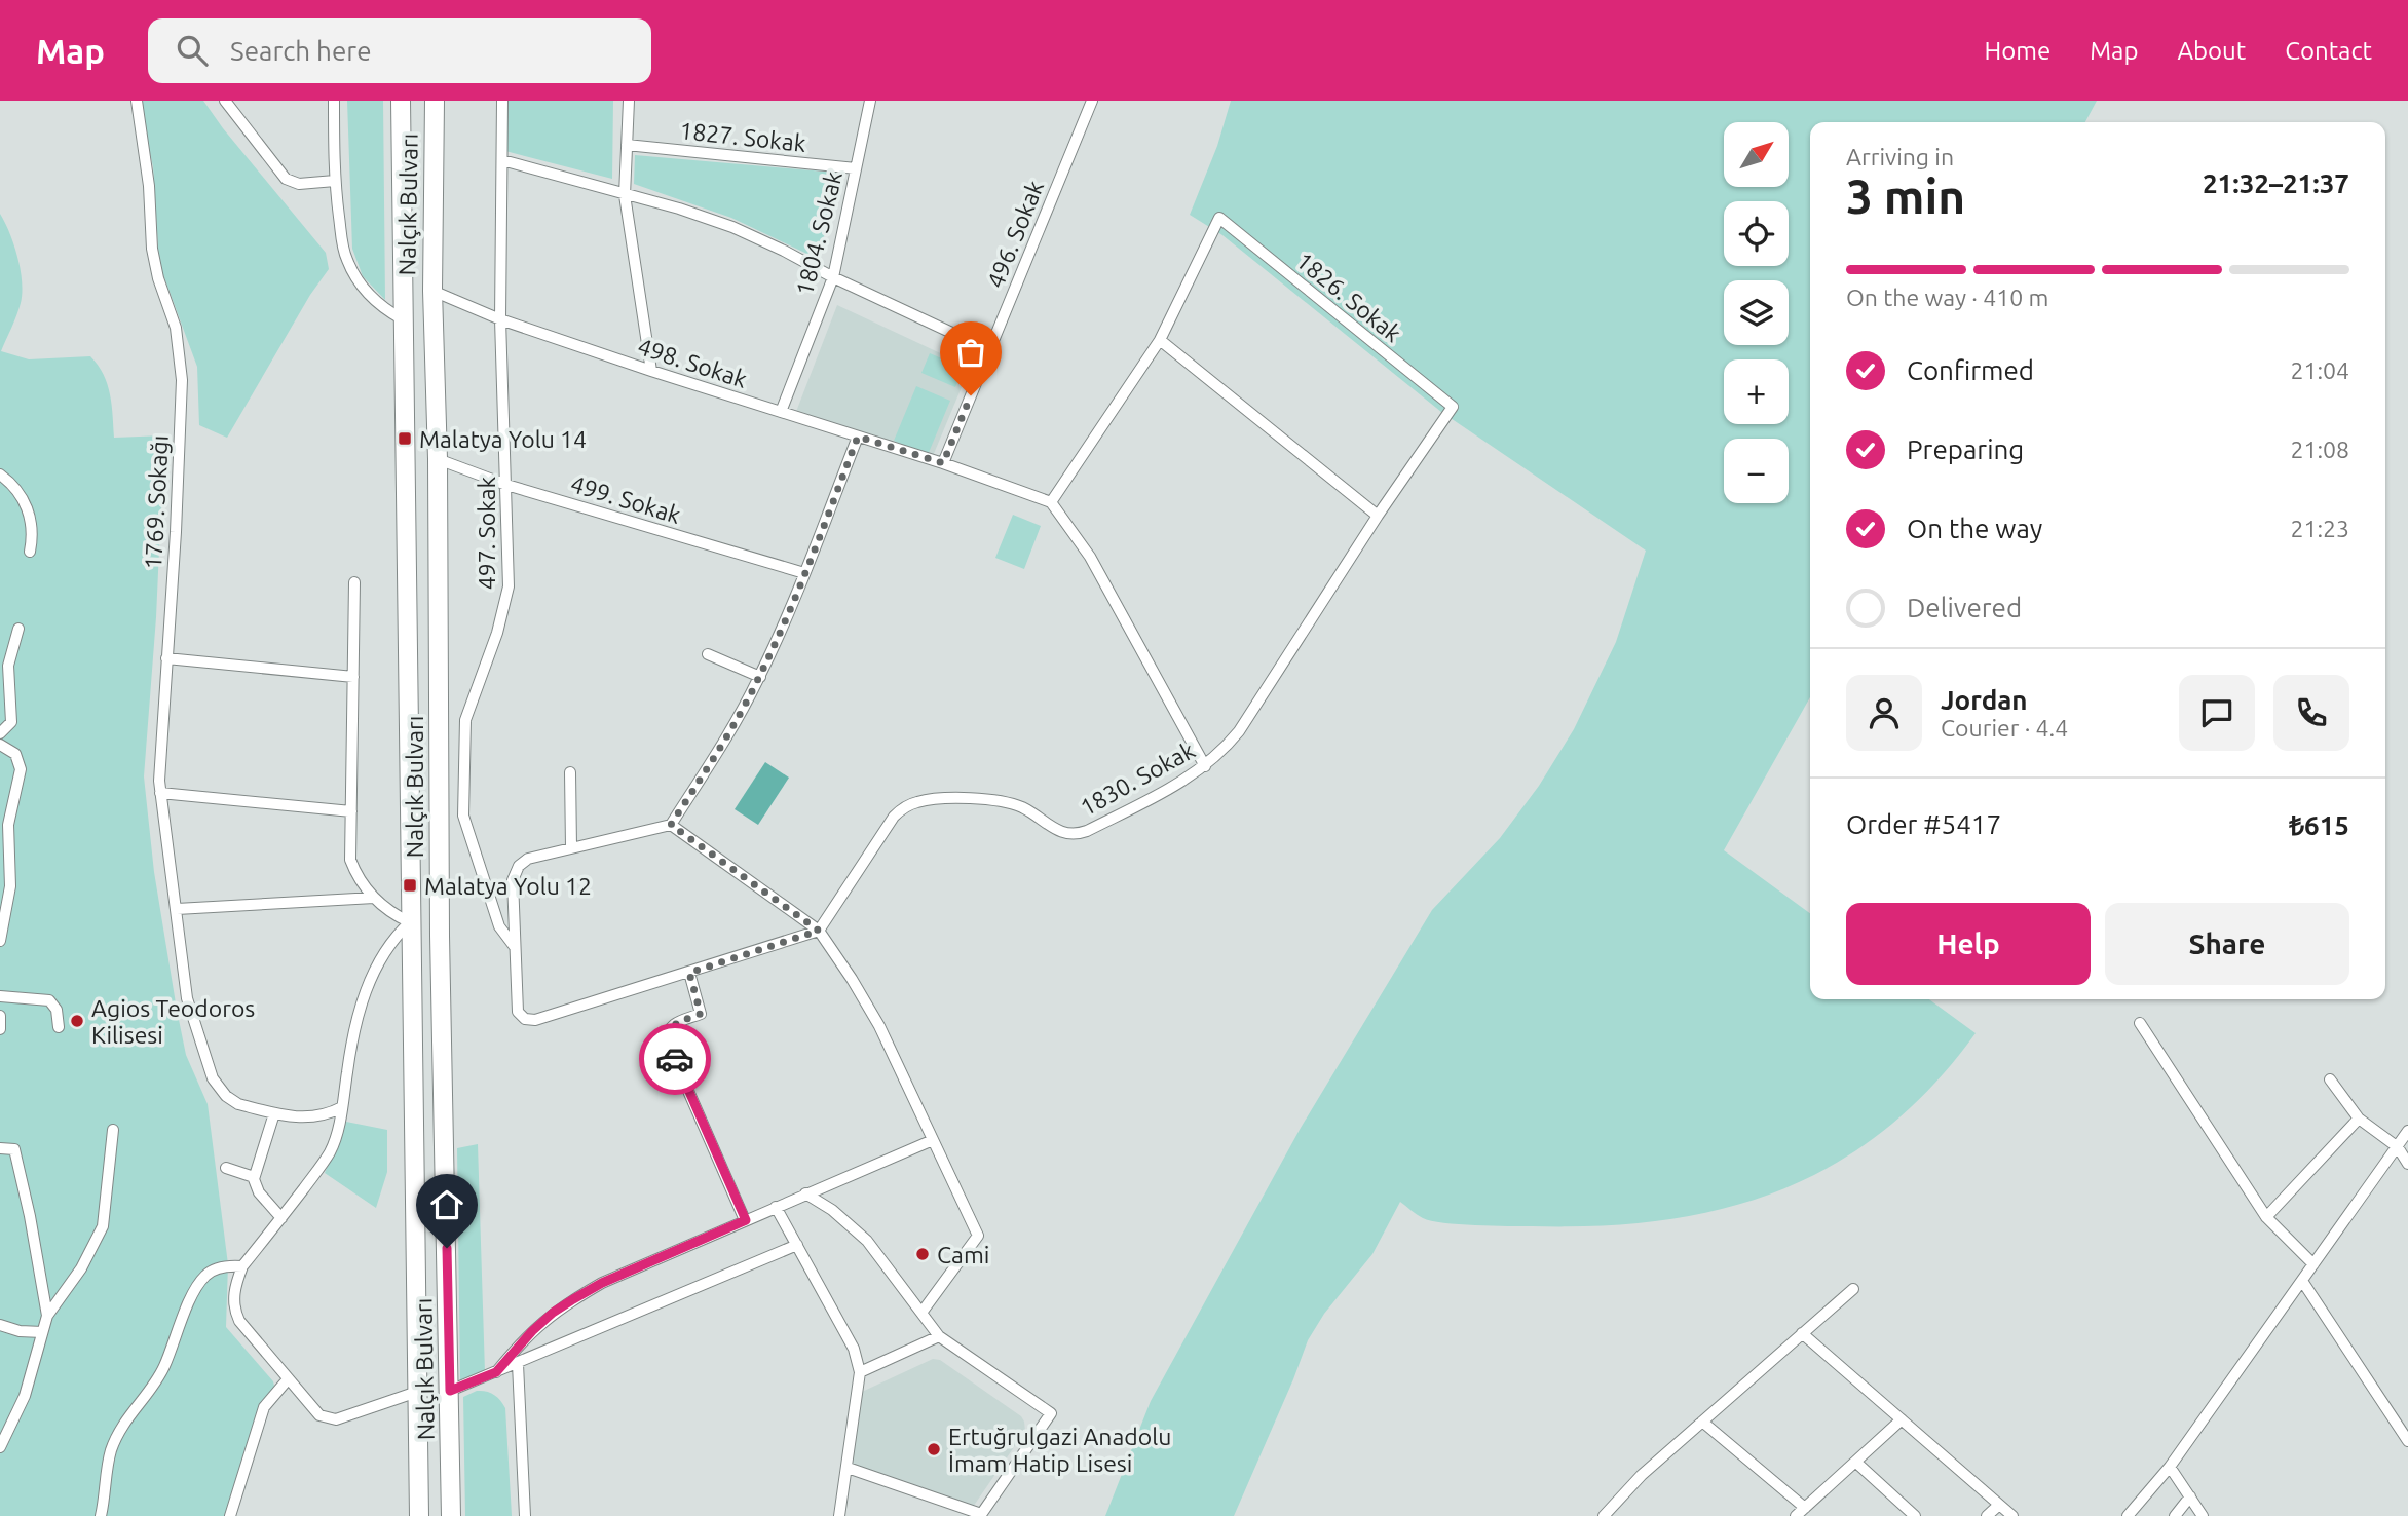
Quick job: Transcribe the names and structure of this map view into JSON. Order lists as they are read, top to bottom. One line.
{"streets":{"highway":["Nalçık Bulvarı"],"street":["1827. Sokak","1804. Sokak","496. Sokak","1826. Sokak","498. Sokak","499. Sokak","1769. Sokağı","497. Sokak","1830. Sokak"]},"crossings":[["1827. Sokak","1804. Sokak"],["Nalçık Bulvarı","498. Sokak"],["Nalçık Bulvarı","499. Sokak"],["1804. Sokak","498. Sokak"],["496. Sokak","498. Sokak"],["1826. Sokak","1830. Sokak"],["498. Sokak","497. Sokak"],["499. Sokak","497. Sokak"]],"places":{"transit":["Malatya Yolu 14","Malatya Yolu 12"],"other":["Agios Teodoros Kilisesi","Cami","Ertuğrulgazi Anadolu İmam Hatip Lisesi"]},"north":"top right","page":{"header":"Map","search":"Search here","nav":["Home","Map","About","Contact"],"map_buttons":["+","−"],"heading":["3 min","Arriving in","21:32–21:37"],"panel":["Jordan","Courier · 4.4","Order #5417","₺615"],"bar":"On the way · 410 m","list":[["Confirmed","21:04"],["Preparing","21:08"],["On the way","21:23"],"Delivered"],"buttons":["Help","Share"]}}
